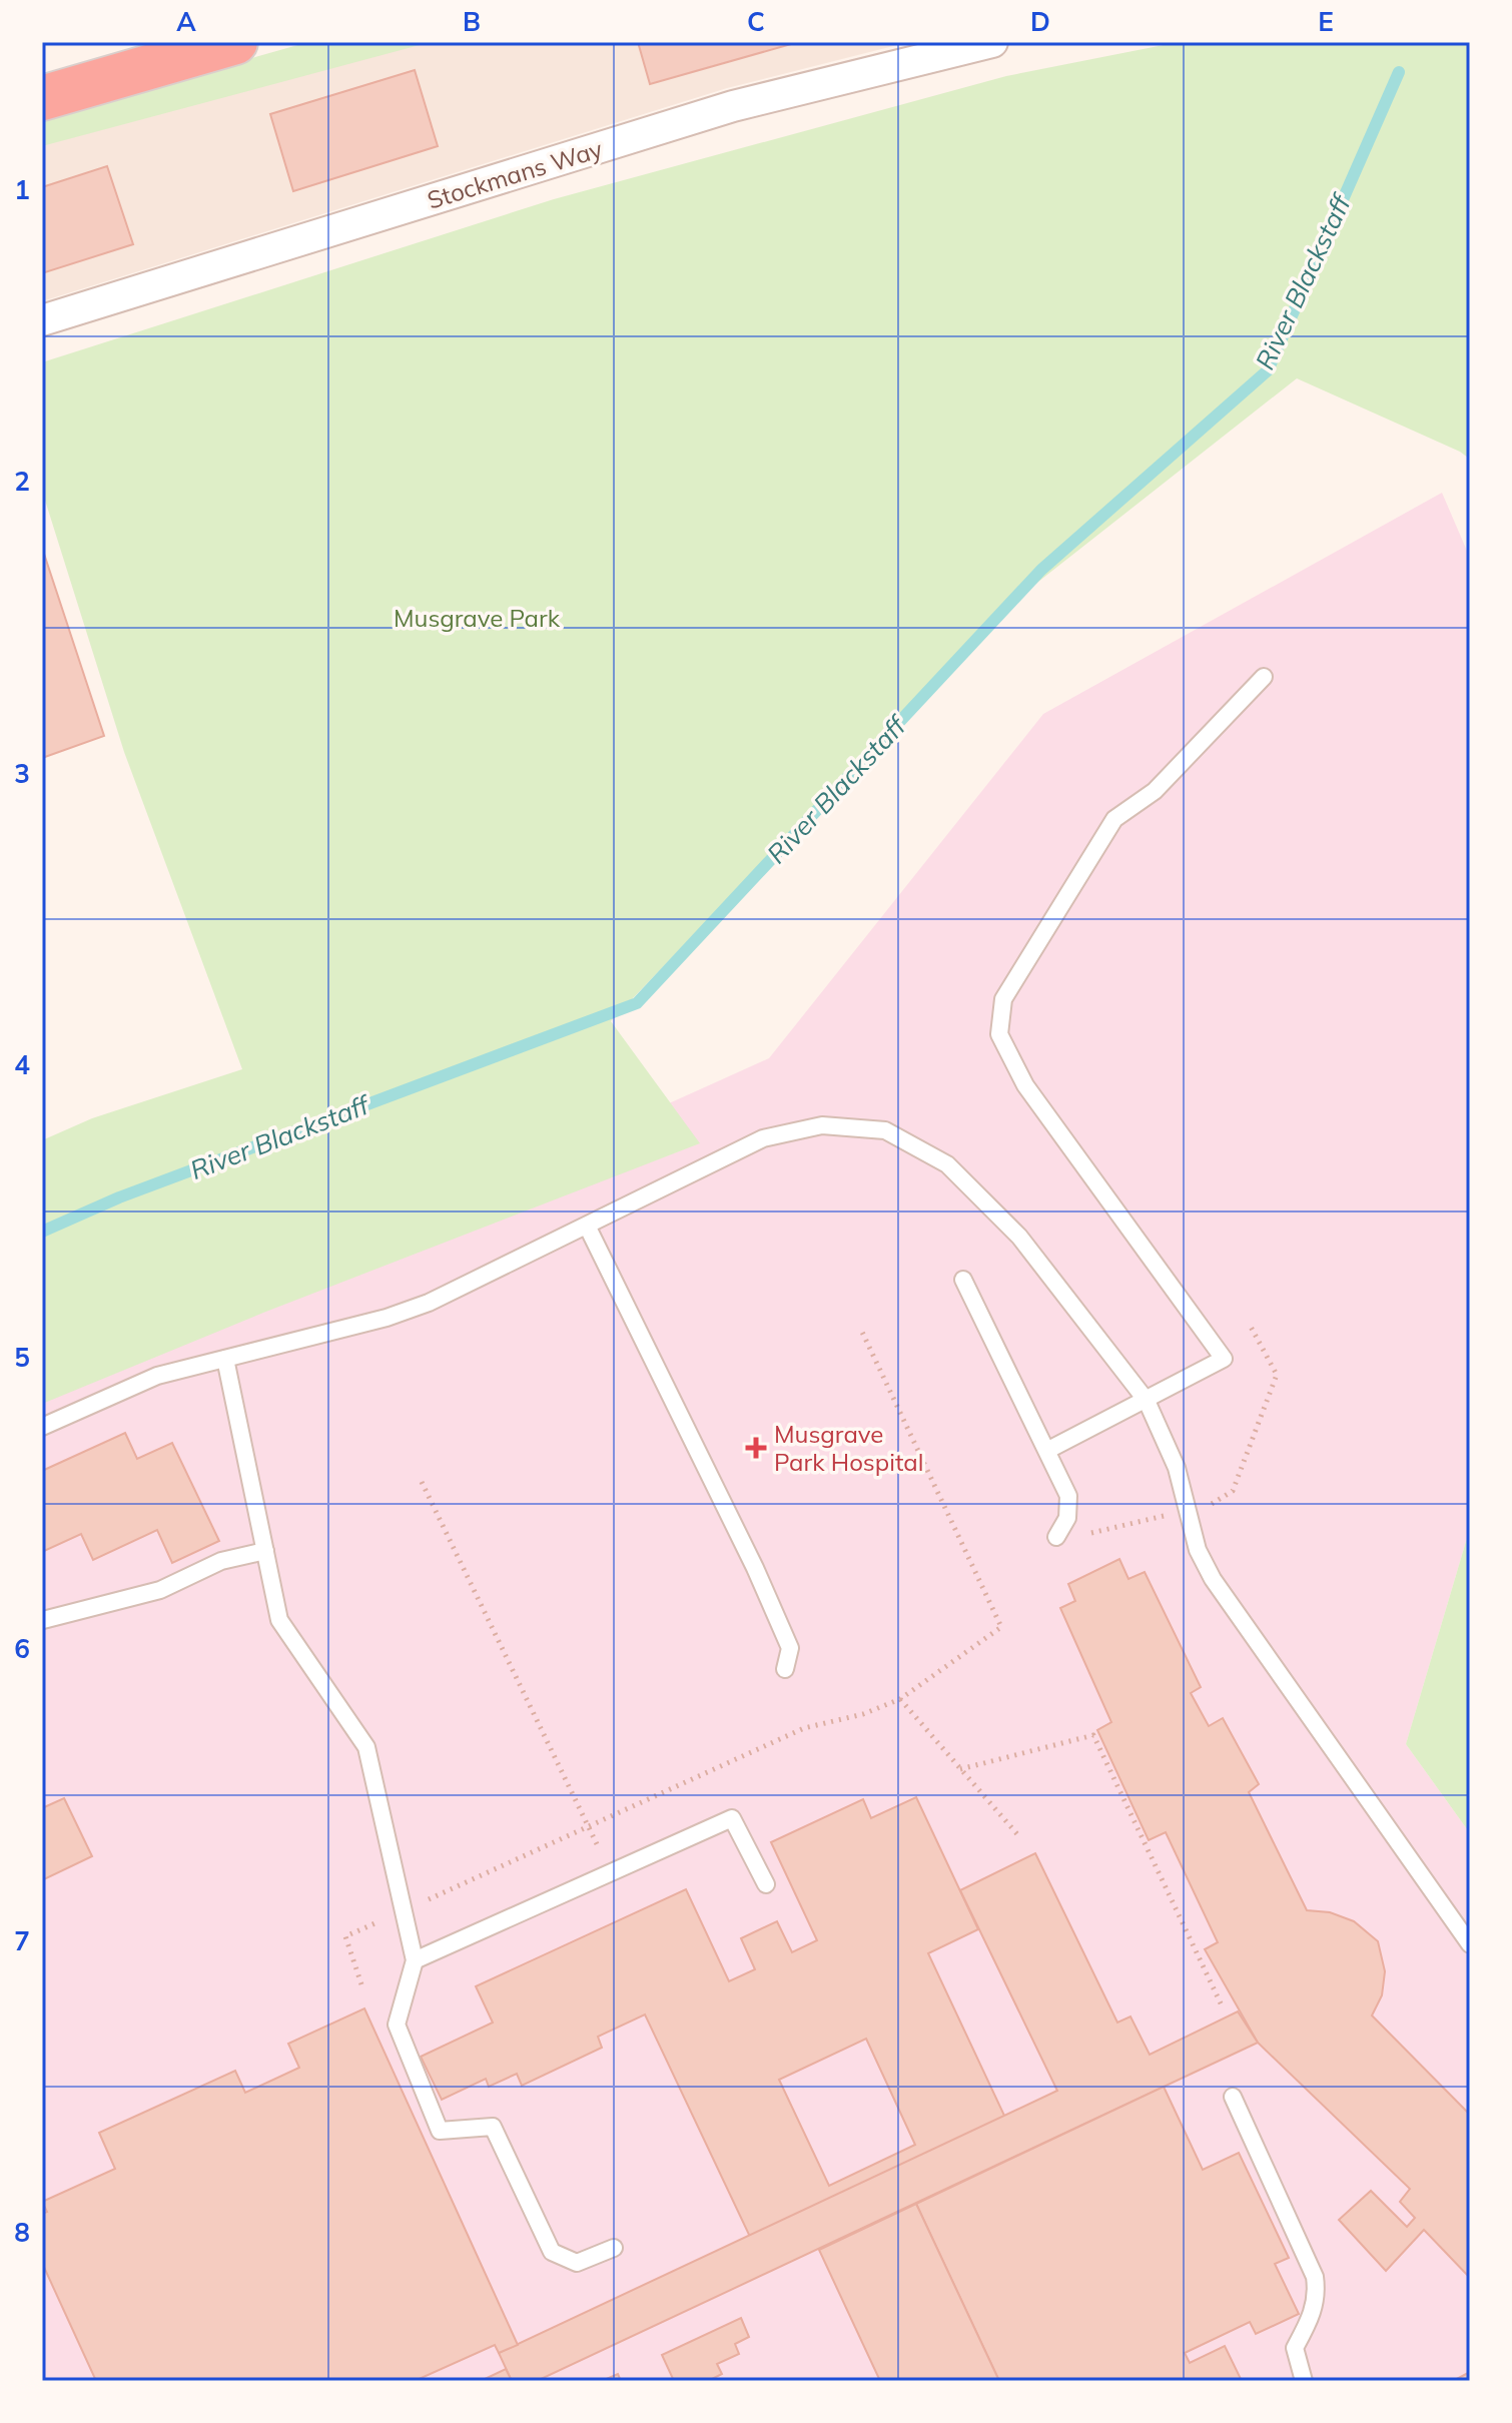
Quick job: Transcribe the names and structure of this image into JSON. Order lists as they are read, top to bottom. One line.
{"streets":{"street":["Stockmans Way"]},"water":["River Blackstaff"],"parks":["Musgrave Park"],"places":{"health":["Musgrave Park Hospital"]},"grid":{"columns":["A","B","C","D","E"],"rows":["1","2","3","4","5","6","7","8"]}}
